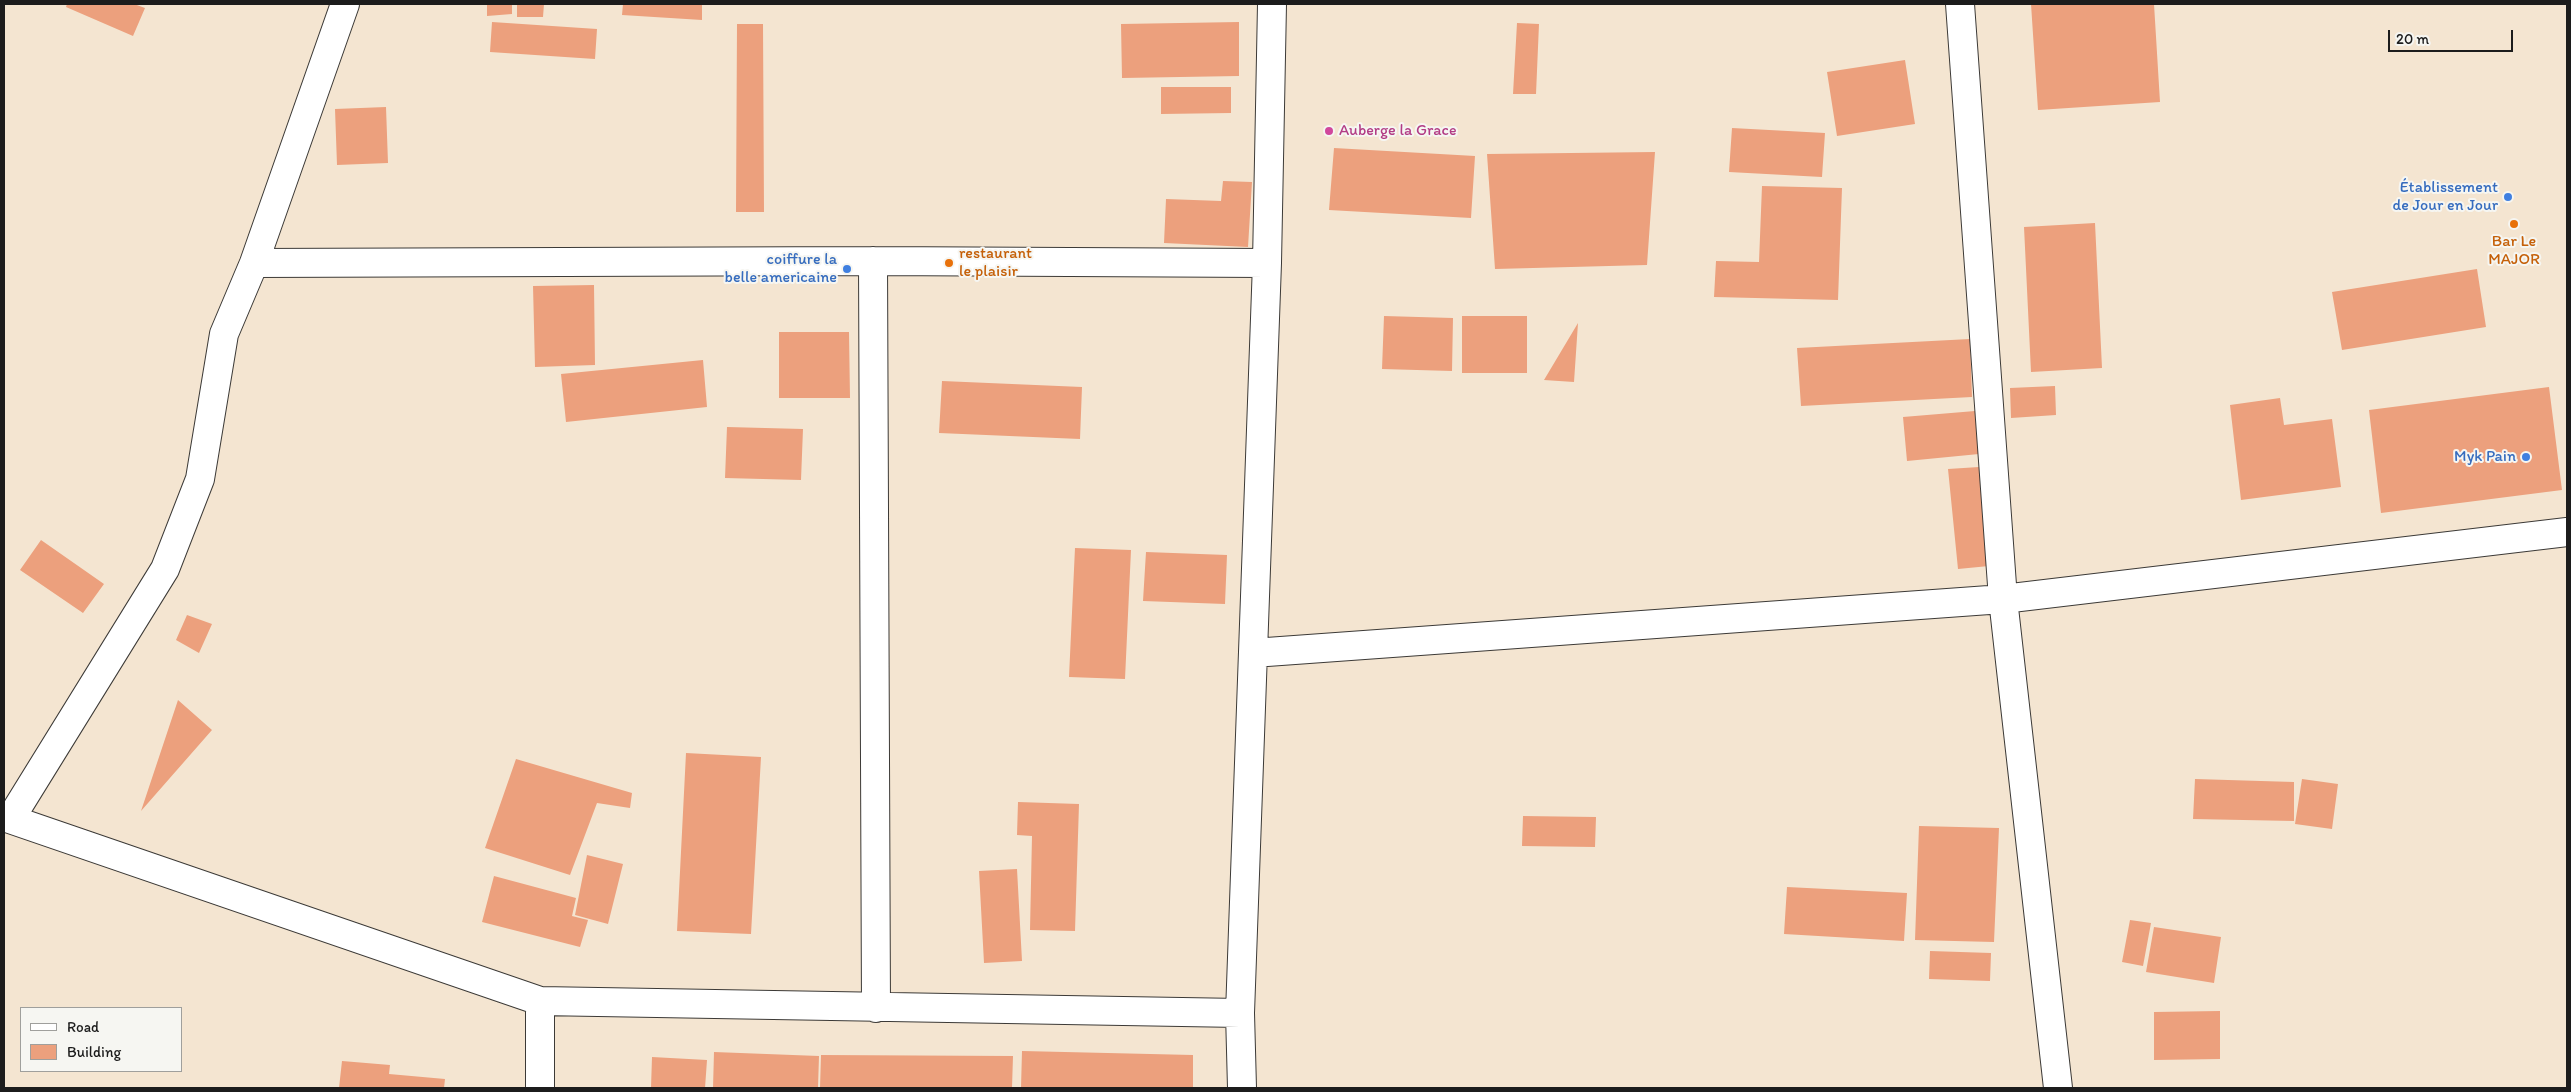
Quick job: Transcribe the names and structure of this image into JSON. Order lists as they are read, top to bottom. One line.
{"places":["Auberge la Grace","Établissement de Jour en Jour","Bar Le MAJOR","restaurant le plaisir","coiffure la belle americaine","Myk Pain"],"legend":["Road","Building"],"scale_bar":"20 m"}
